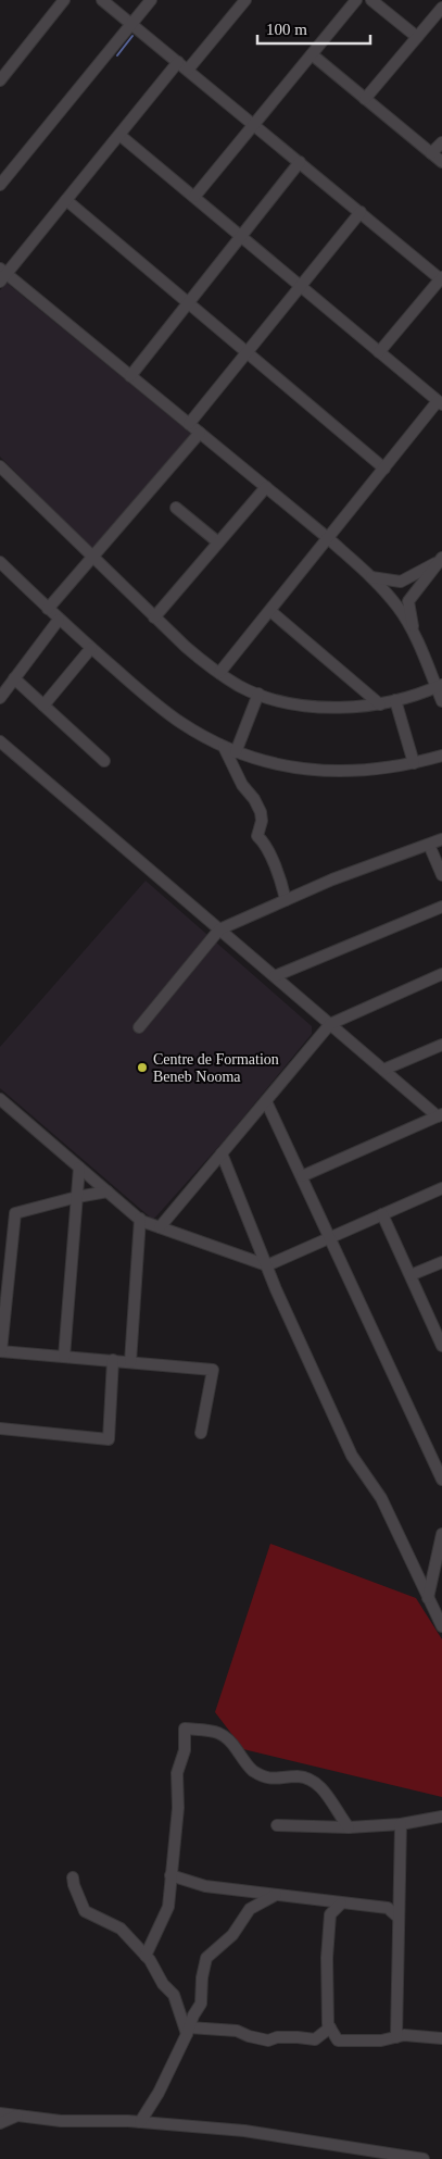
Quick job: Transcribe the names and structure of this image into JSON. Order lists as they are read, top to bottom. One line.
{"places":["Centre de Formation Beneb Nooma"],"scale_bar":"100 m"}
